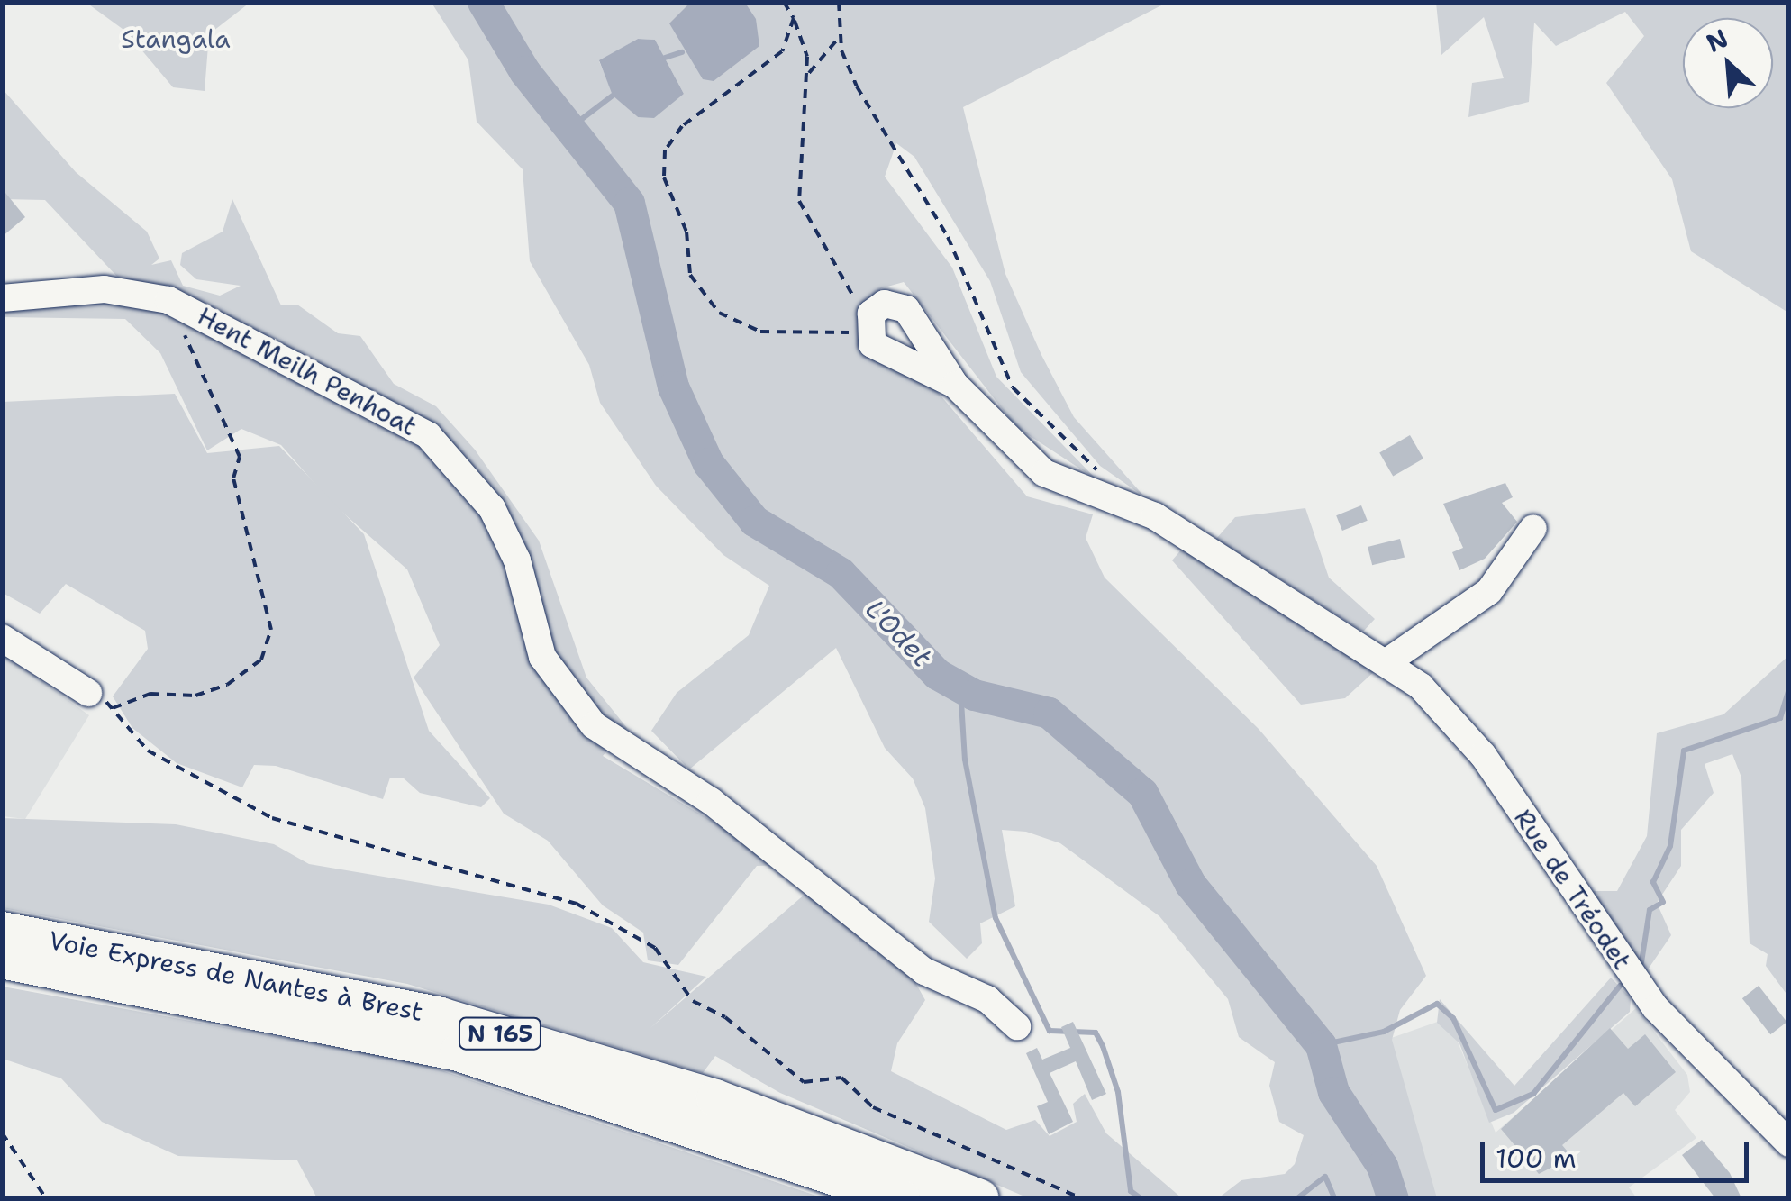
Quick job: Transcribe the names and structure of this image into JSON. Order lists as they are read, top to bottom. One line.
{"streets":{"highway":["Voie Express de Nantes à Brest","N 165"],"street":["Hent Meilh Penhoat","Rue de Tréodet"]},"water":["L'Odet"],"parks":["Stangala"],"scale_bar":"100 m","north":"top left"}
